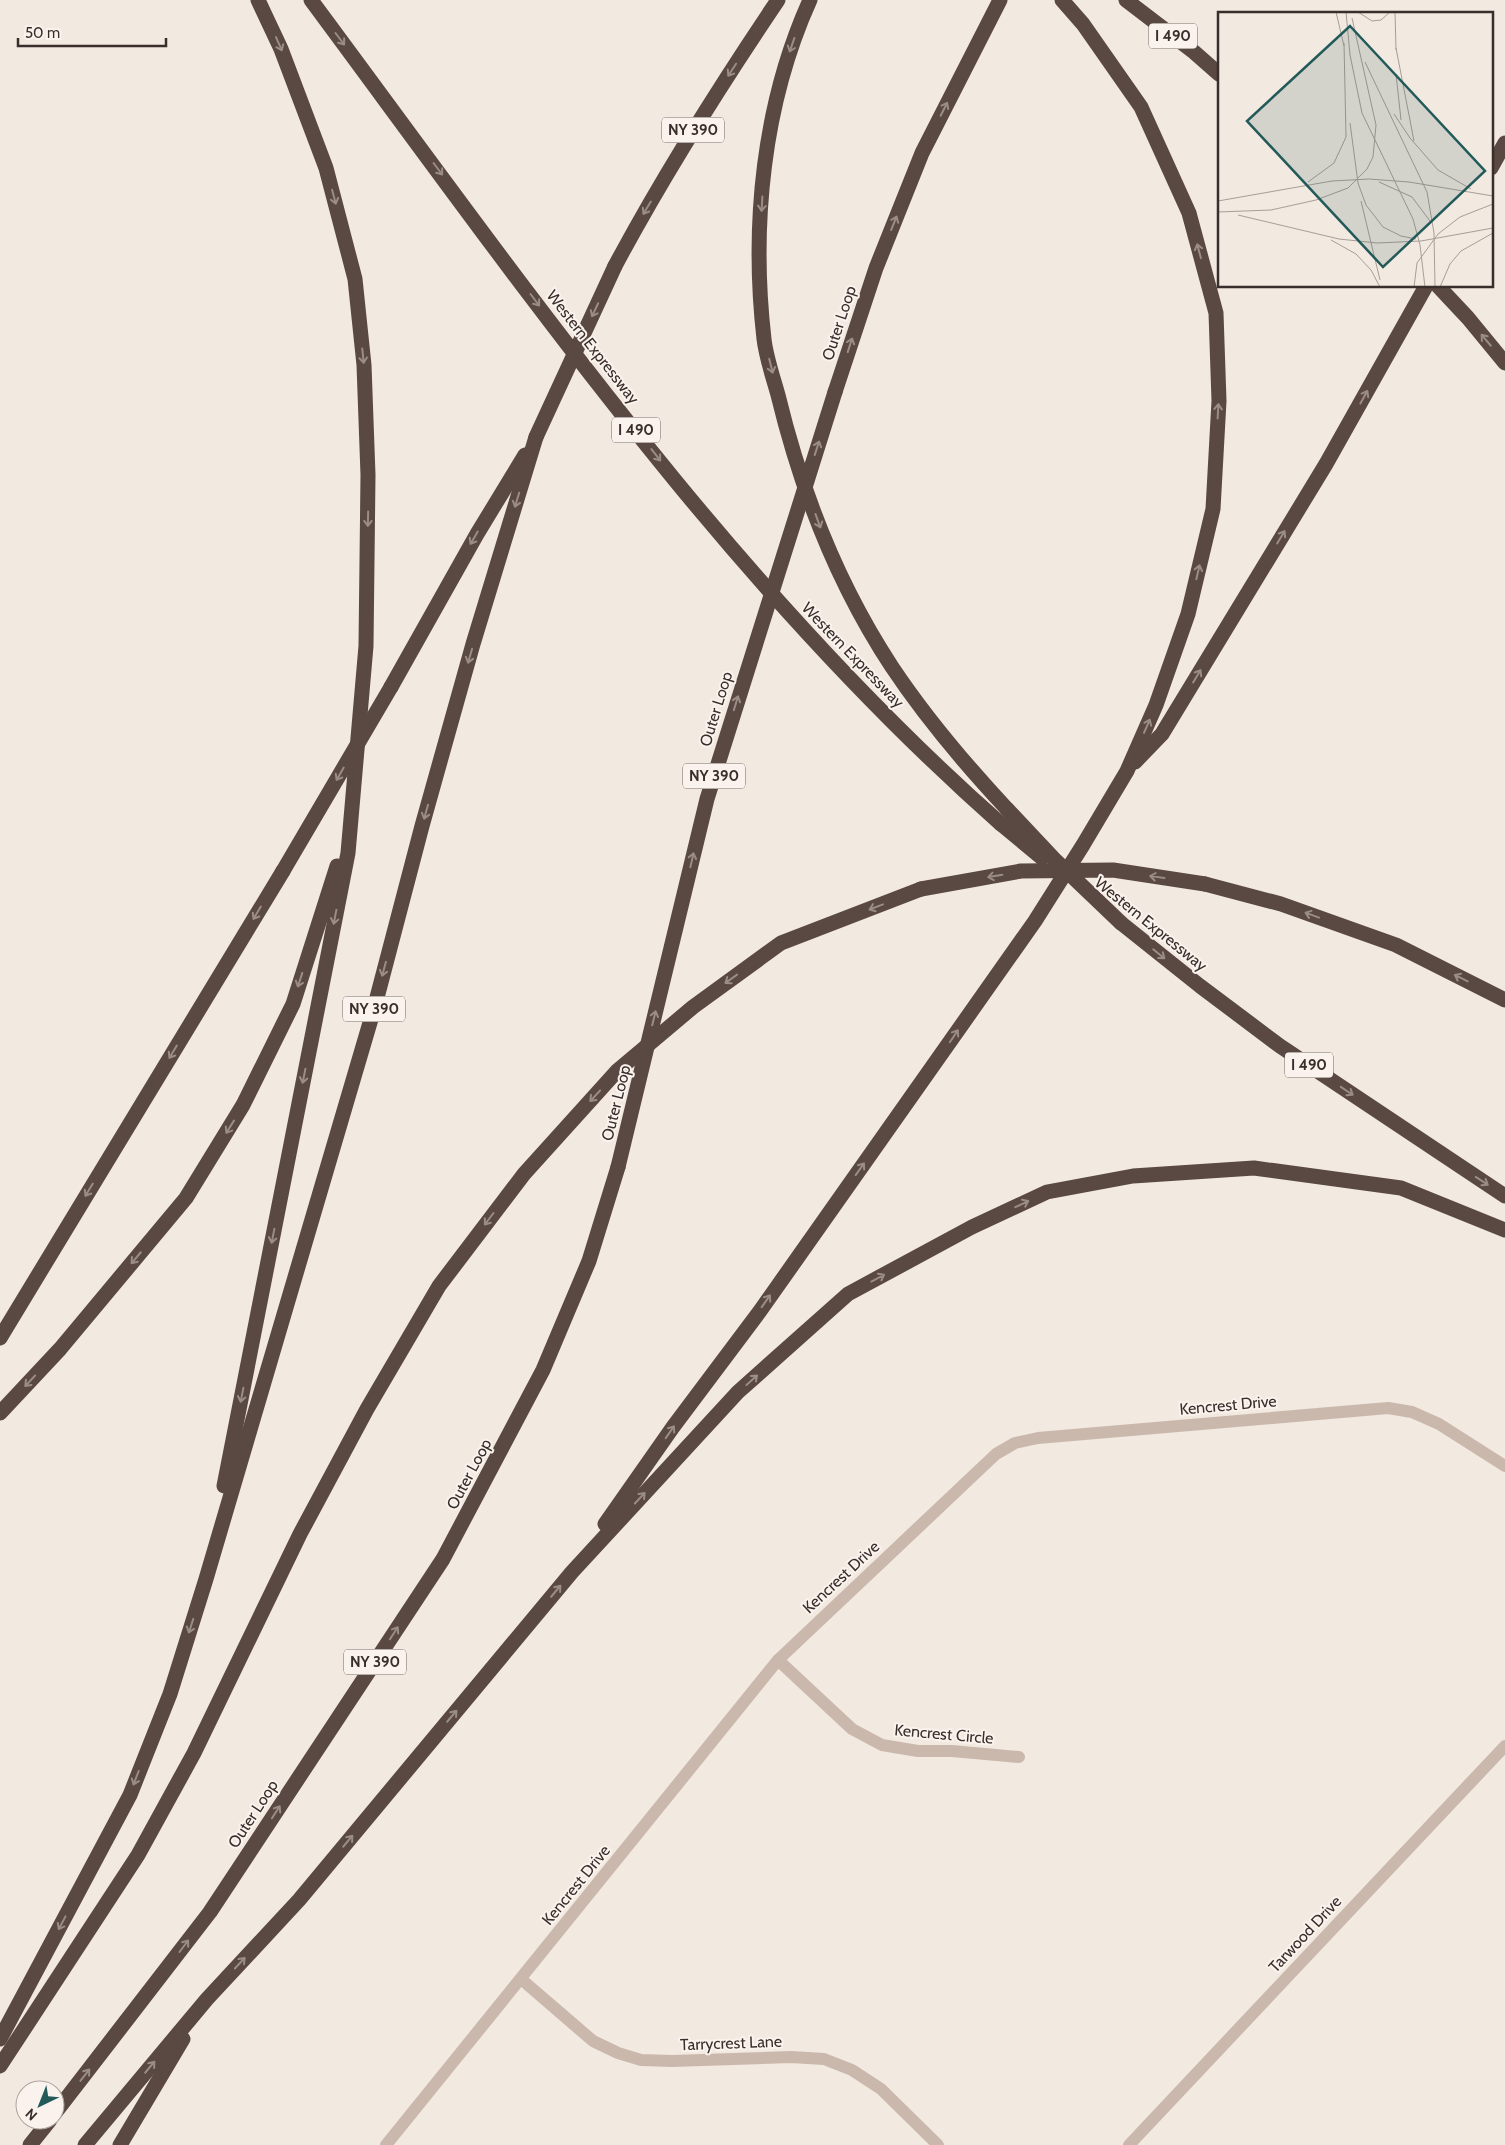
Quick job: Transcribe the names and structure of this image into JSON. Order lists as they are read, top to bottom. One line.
{"streets":{"highway":["I 490","NY 390","Outer Loop","Western Expressway"],"street":["Kencrest Drive","Kencrest Circle","Tarwood Drive","Tarrycrest Lane"]},"crossings":[["Kencrest Drive","Kencrest Circle"],["Kencrest Drive","Tarrycrest Lane"]],"one_way":["Western Expressway"],"scale_bar":"50 m","north":"bottom left"}
